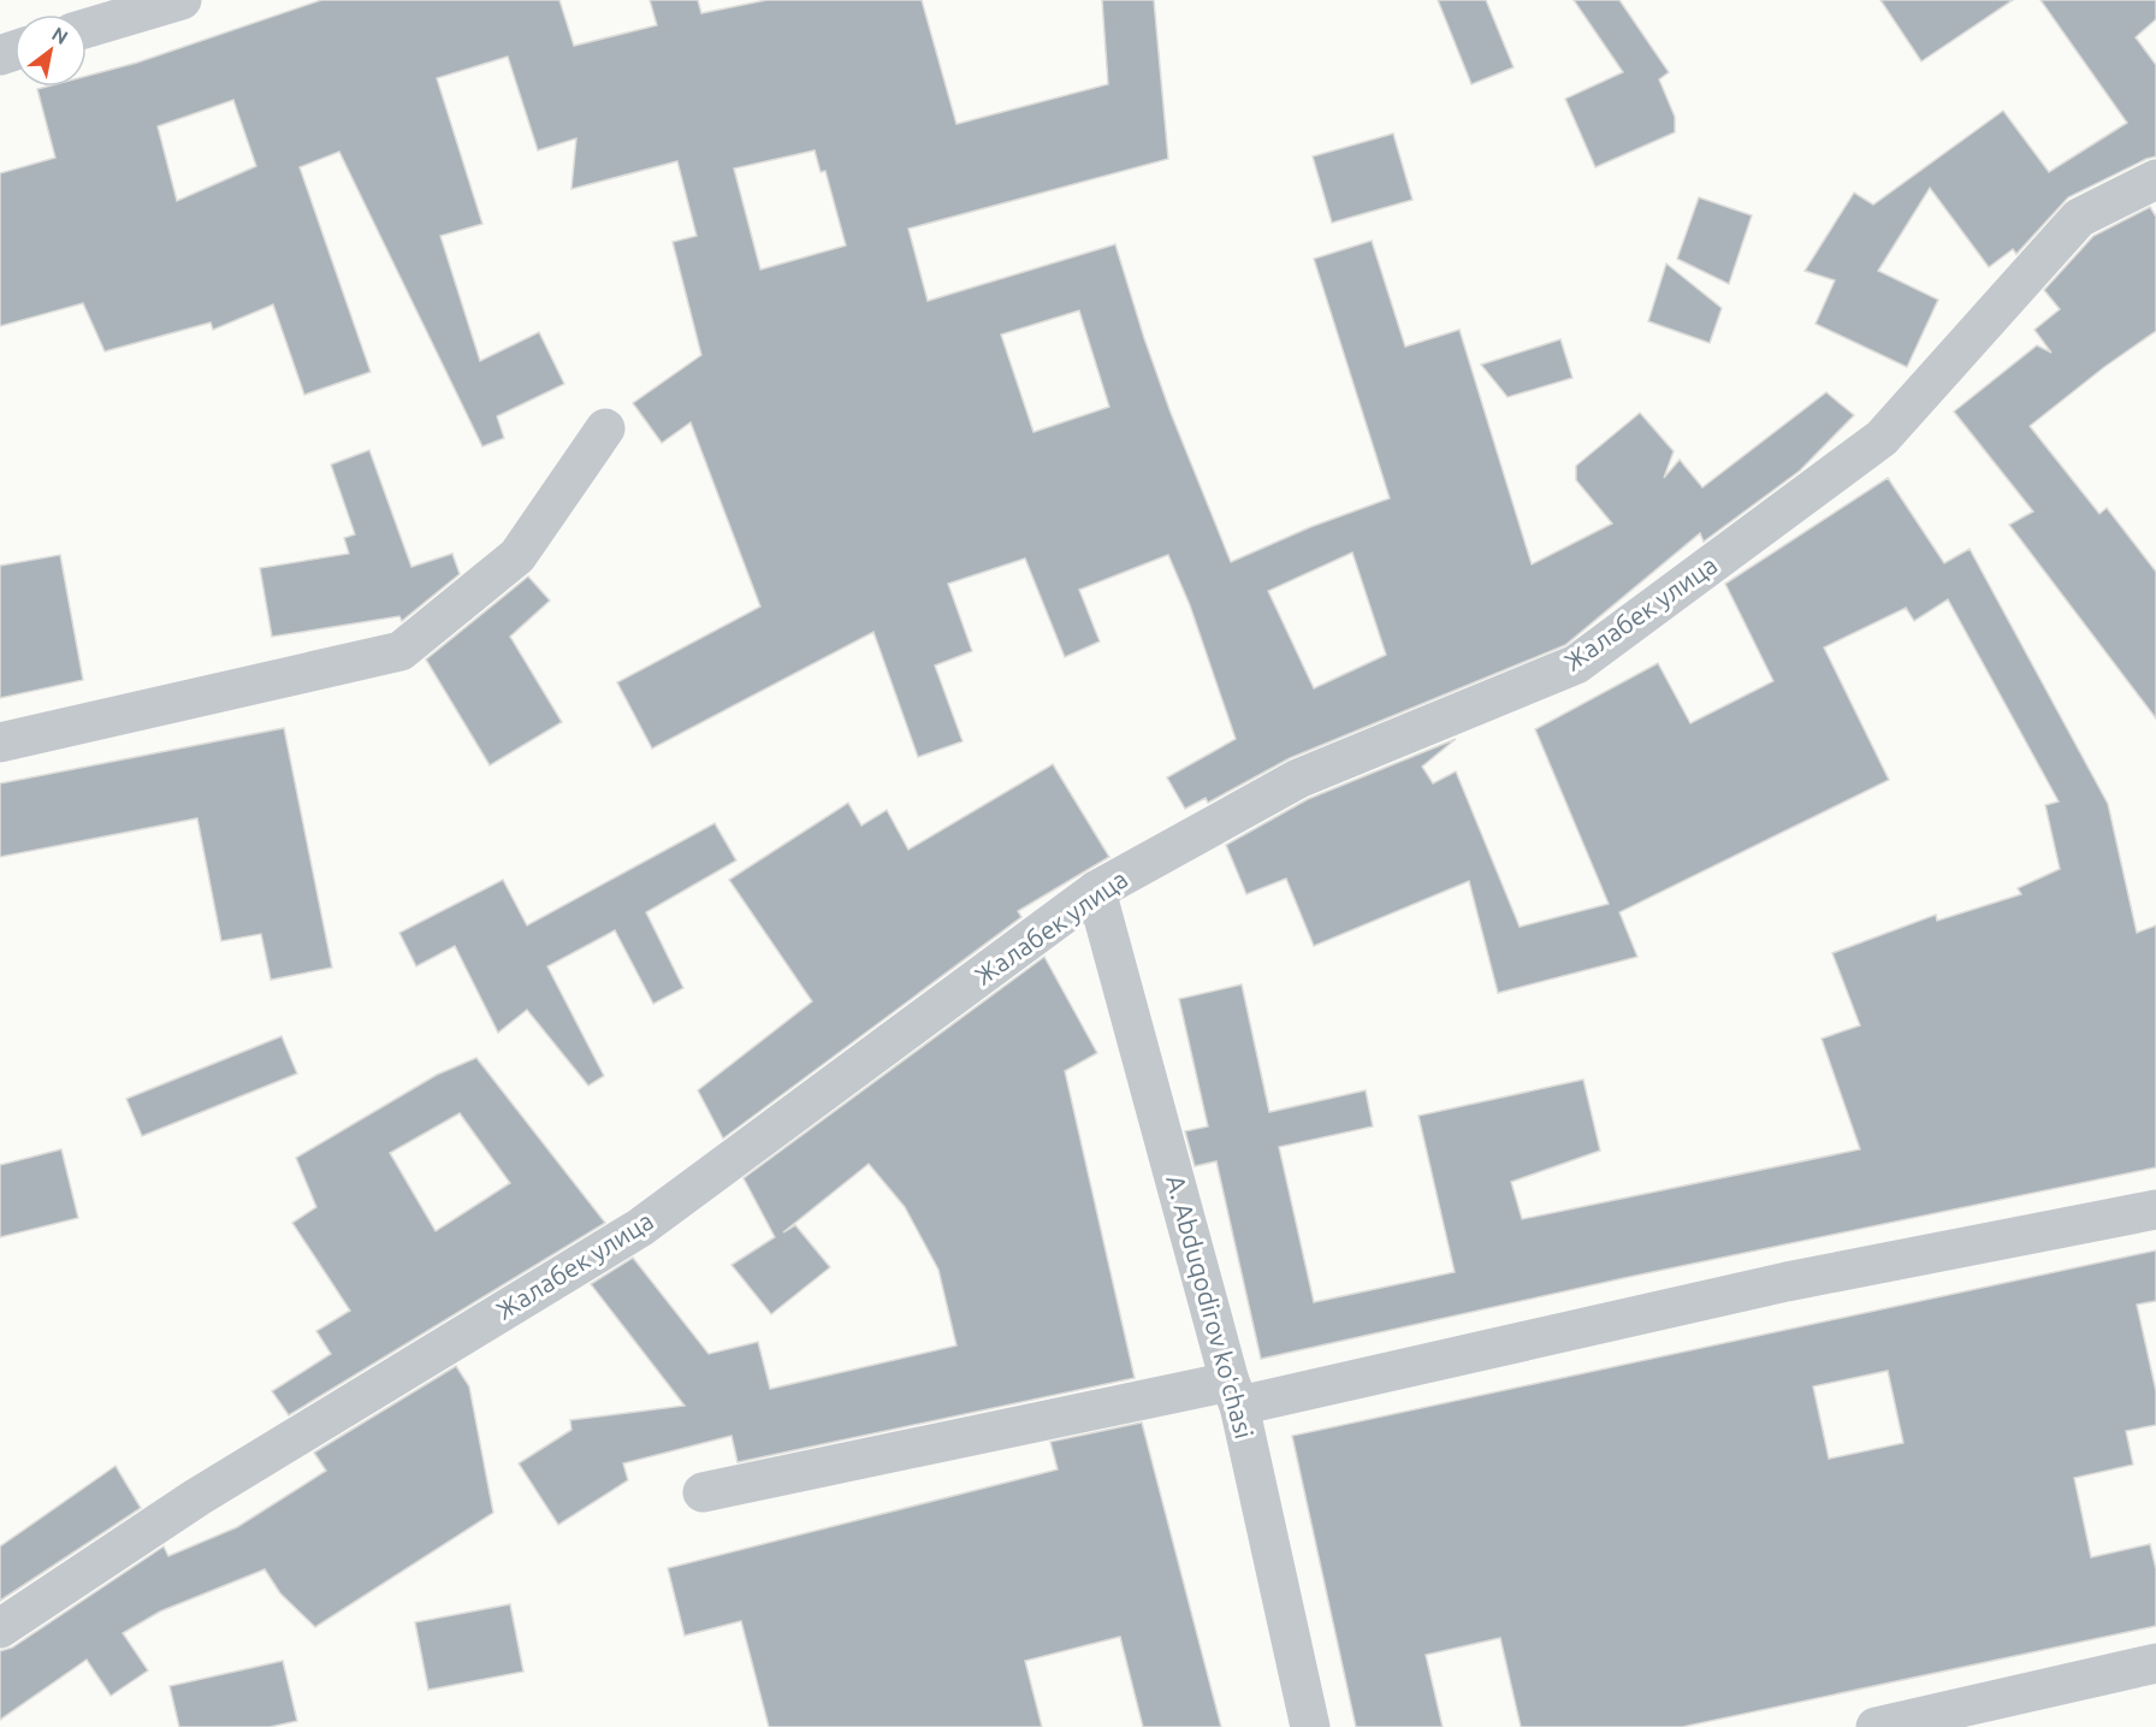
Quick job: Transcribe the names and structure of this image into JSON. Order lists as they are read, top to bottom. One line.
{"streets":{"street":["Жалабек улица","A. Abduqodirov koʻchasi"]},"crossings":[["Жалабек улица","A. Abduqodirov koʻchasi"]],"north":"top right"}
